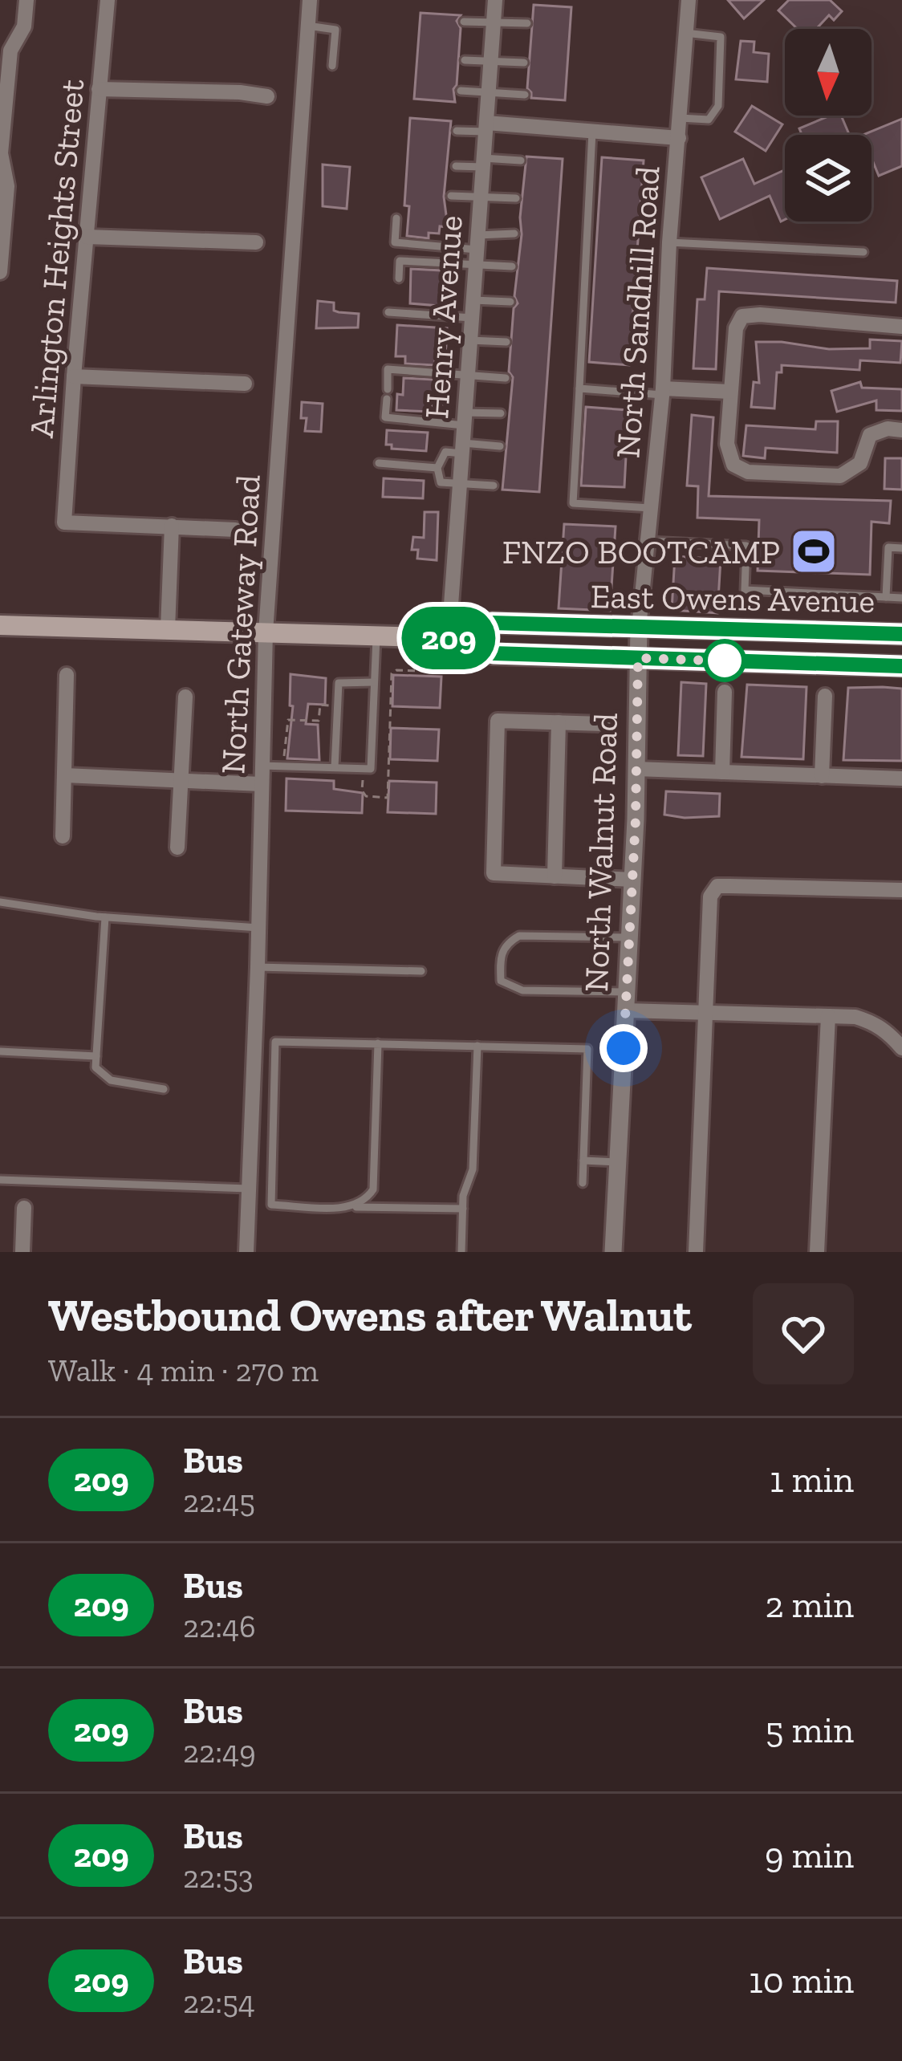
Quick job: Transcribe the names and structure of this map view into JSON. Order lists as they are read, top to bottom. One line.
{"streets":{"main road":["East Owens Avenue"],"street":["Arlington Heights Street","North Sandhill Road","Henry Avenue","North Gateway Road","North Walnut Road"]},"crossings":[["North Sandhill Road","East Owens Avenue"],["North Sandhill Road","North Walnut Road"],["Henry Avenue","East Owens Avenue"],["East Owens Avenue","North Gateway Road"],["East Owens Avenue","North Walnut Road"]],"places":{"sports":["FNZO BOOTCAMP"]},"lines":["bus line 209"],"north":"bottom","page":{"on_map":"209","heading":["Westbound Owens after Walnut","Walk · 4 min · 270 m"],"list":[{"mark":"209","name":"Bus","note":"22:45","value":"1 min"},{"mark":"209","name":"Bus","note":"22:46","value":"2 min"},{"mark":"209","name":"Bus","note":"22:49","value":"5 min"},{"mark":"209","name":"Bus","note":"22:53","value":"9 min"},{"mark":"209","name":"Bus","note":"22:54","value":"10 min"}]}}
